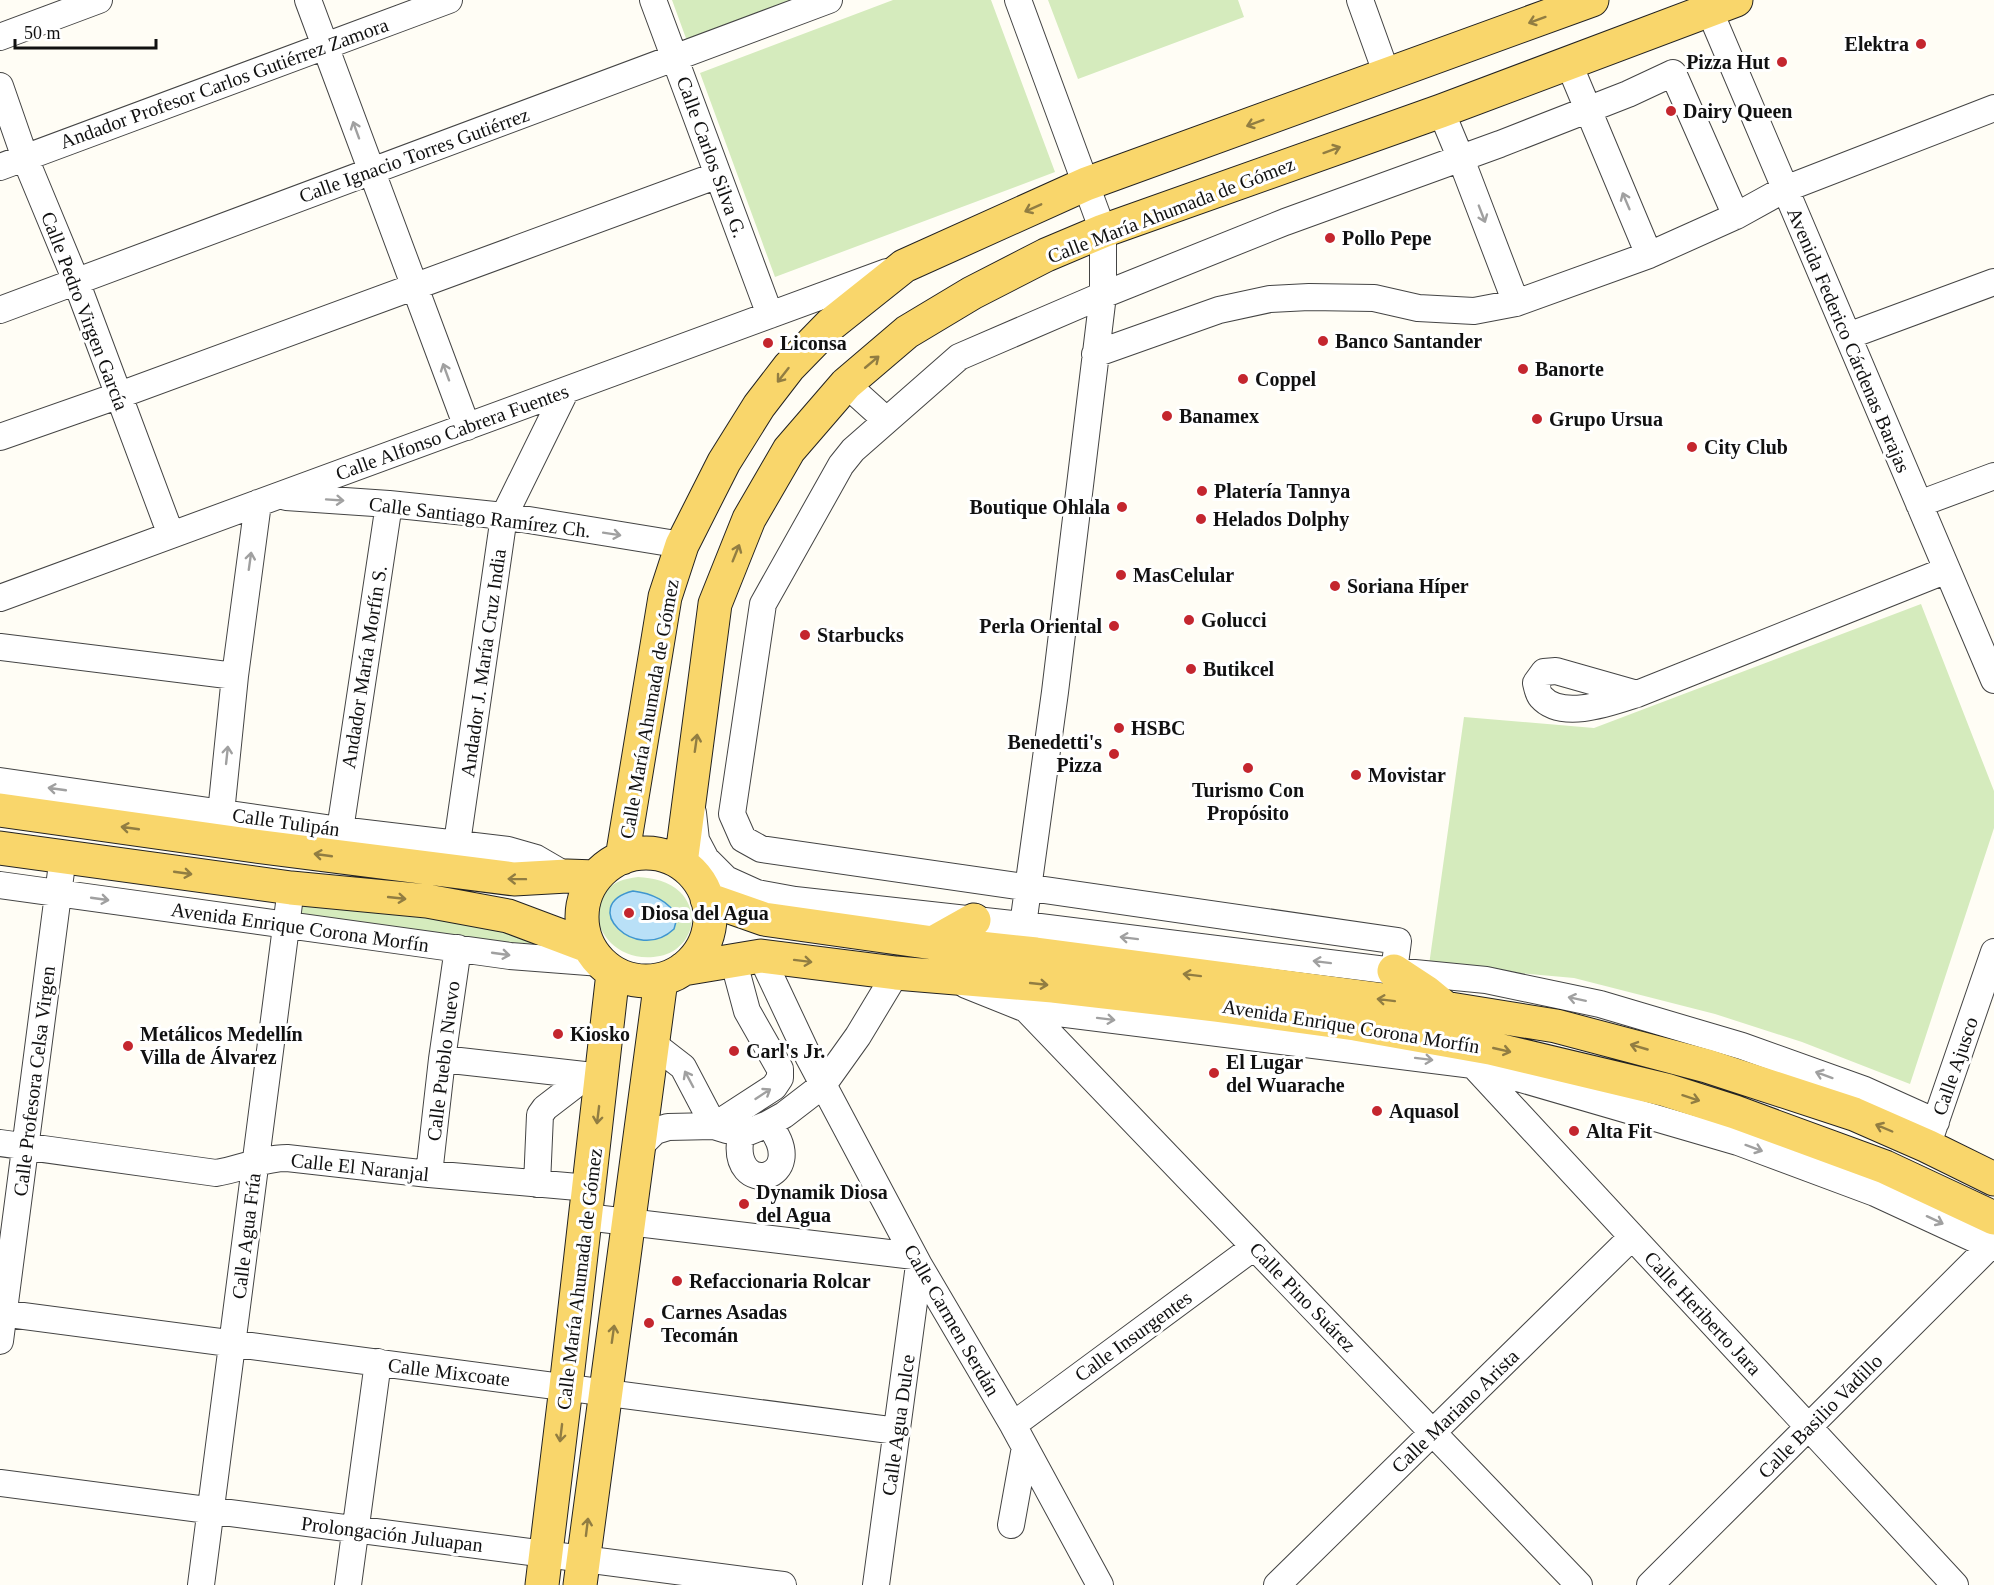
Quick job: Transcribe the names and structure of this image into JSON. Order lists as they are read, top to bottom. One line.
{"streets":{"main road":["Calle María Ahumada de Gómez","Avenida Enrique Corona Morfín"],"street":["Andador Profesor Carlos Gutiérrez Zamora","Calle Ignacio Torres Gutiérrez","Calle Carlos Silva G.","Calle Pedro Virgen García","Avenida Federico Cárdenas Barajas","Calle Alfonso Cabrera Fuentes","Calle Santiago Ramírez Ch.","Andador J. María Cruz India","Andador María Morfín S.","Calle Tulipán","Calle Pueblo Nuevo","Calle Ajusco","Calle Profesora Celsa Virgen","Calle El Naranjal","Calle Agua Fría","Calle Pino Suárez","Calle Heriberto Jara","Calle Carmen Serdán","Calle Insurgentes","Calle Mixcoate","Calle Mariano Arista","Calle Basilio Vadillo","Calle Agua Dulce","Prolongación Juluapan"]},"crossings":[["Andador Profesor Carlos Gutiérrez Zamora","Calle Pedro Virgen García"],["Calle Ignacio Torres Gutiérrez","Calle Carlos Silva G."],["Calle Ignacio Torres Gutiérrez","Calle Pedro Virgen García"],["Calle Carlos Silva G.","Calle Alfonso Cabrera Fuentes"],["Calle María Ahumada de Gómez","Avenida Federico Cárdenas Barajas"],["Calle María Ahumada de Gómez","Calle Alfonso Cabrera Fuentes"],["Calle María Ahumada de Gómez","Calle Santiago Ramírez Ch."],["Calle María Ahumada de Gómez","Calle Tulipán"],["Calle María Ahumada de Gómez","Avenida Enrique Corona Morfín"],["Calle María Ahumada de Gómez","Calle El Naranjal"],["Calle María Ahumada de Gómez","Calle Mixcoate"],["Calle María Ahumada de Gómez","Prolongación Juluapan"],["Calle Pedro Virgen García","Calle Alfonso Cabrera Fuentes"],["Calle Alfonso Cabrera Fuentes","Calle Santiago Ramírez Ch."],["Calle Alfonso Cabrera Fuentes","Andador J. María Cruz India"],["Calle Santiago Ramírez Ch.","Andador J. María Cruz India"],["Calle Santiago Ramírez Ch.","Andador María Morfín S."],["Andador J. María Cruz India","Calle Tulipán"],["Andador María Morfín S.","Calle Tulipán"],["Calle Tulipán","Avenida Enrique Corona Morfín"],["Avenida Enrique Corona Morfín","Calle Pueblo Nuevo"],["Avenida Enrique Corona Morfín","Calle Ajusco"],["Avenida Enrique Corona Morfín","Calle Profesora Celsa Virgen"],["Avenida Enrique Corona Morfín","Calle Agua Fría"],["Avenida Enrique Corona Morfín","Calle Heriberto Jara"],["Avenida Enrique Corona Morfín","Calle Carmen Serdán"],["Avenida Enrique Corona Morfín","Calle Basilio Vadillo"],["Calle Pueblo Nuevo","Calle El Naranjal"],["Calle Profesora Celsa Virgen","Calle El Naranjal"],["Calle Profesora Celsa Virgen","Calle Mixcoate"],["Calle El Naranjal","Calle Agua Fría"],["Calle El Naranjal","Calle Carmen Serdán"],["Calle El Naranjal","Calle Agua Dulce"],["Calle Agua Fría","Calle Mixcoate"],["Calle Agua Fría","Prolongación Juluapan"],["Calle Pino Suárez","Calle Insurgentes"],["Calle Pino Suárez","Calle Mariano Arista"],["Calle Heriberto Jara","Calle Mariano Arista"],["Calle Heriberto Jara","Calle Basilio Vadillo"],["Calle Carmen Serdán","Calle Insurgentes"],["Calle Carmen Serdán","Calle Agua Dulce"],["Calle Mixcoate","Calle Agua Dulce"]],"one_way":["Calle Santiago Ramírez Ch."],"places":["Elektra","Pizza Hut","Dairy Queen","Pollo Pepe","Banco Santander","Liconsa","Banorte","Coppel","Banamex","Grupo Ursua","City Club","Platería Tannya","Boutique Ohlala","Helados Dolphy","MasCelular","Soriana Híper","Golucci","Perla Oriental","Starbucks","Butikcel","HSBC","Benedetti's Pizza","Turismo Con Propósito","Movistar","Diosa del Agua","Kiosko","Metálicos Medellín Villa de Álvarez","Carl's Jr.","El Lugar del Wuarache","Aquasol","Alta Fit","Dynamik Diosa del Agua","Refaccionaria Rolcar","Carnes Asadas Tecomán"],"scale_bar":"50 m"}
